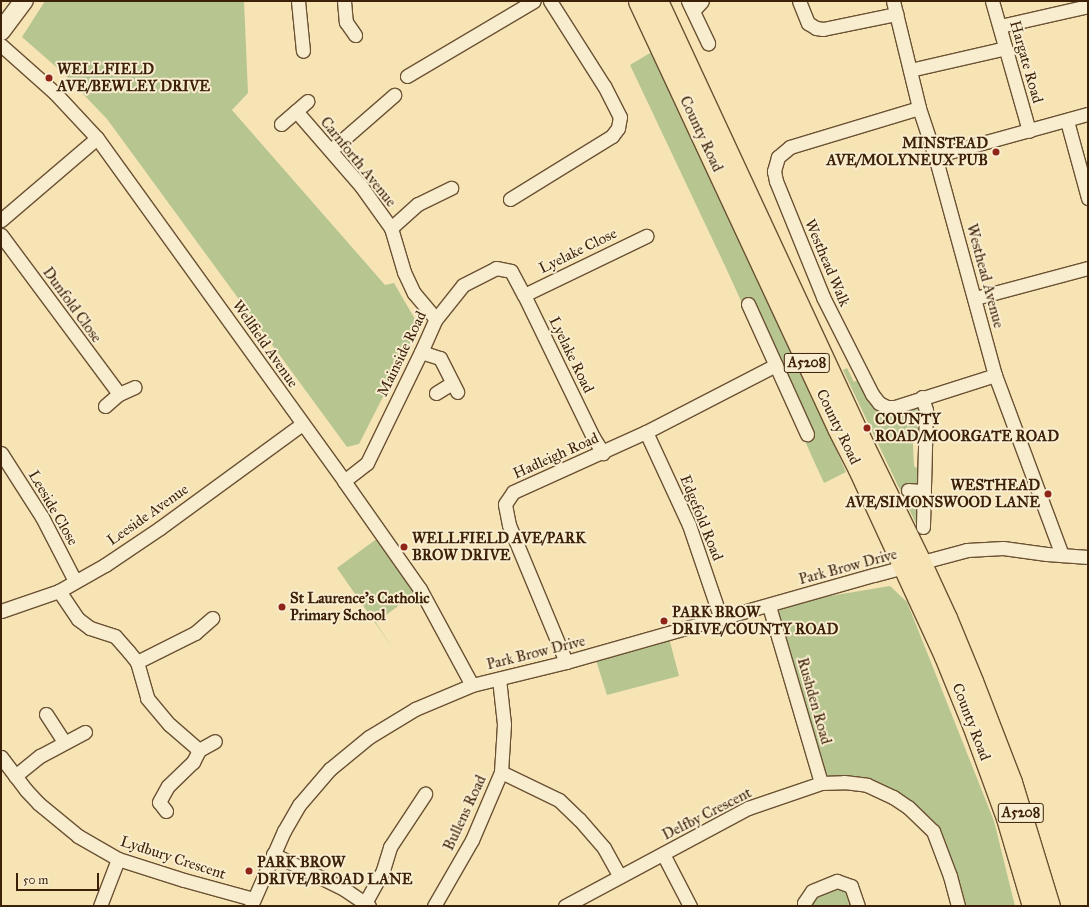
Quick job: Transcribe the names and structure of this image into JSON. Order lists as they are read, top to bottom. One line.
{"streets":{"main road":["County Road","A5208"],"street":["Hargate Road","Carnforth Avenue","Lyelake Close","Westhead Walk","Westhead Avenue","Dunfold Close","Wellfield Avenue","Mainside Road","Lyelake Road","Hadleigh Road","Leeside Close","Leeside Avenue","Edgefold Road","Park Brow Drive","Rushden Road","Bullens Road","Delfby Crescent","Lydbury Crescent"]},"crossings":[["County Road","Park Brow Drive"],["Carnforth Avenue","Mainside Road"],["Lyelake Close","Lyelake Road"],["Westhead Walk","Westhead Avenue"],["Westhead Avenue","Park Brow Drive"],["Wellfield Avenue","Mainside Road"],["Wellfield Avenue","Leeside Avenue"],["Wellfield Avenue","Park Brow Drive"],["Mainside Road","Lyelake Road"],["Lyelake Road","Hadleigh Road"],["Hadleigh Road","Edgefold Road"],["Hadleigh Road","Park Brow Drive"],["Leeside Close","Leeside Avenue"],["Edgefold Road","Park Brow Drive"],["Park Brow Drive","Rushden Road"],["Park Brow Drive","Bullens Road"],["Park Brow Drive","Lydbury Crescent"],["Rushden Road","Delfby Crescent"]],"places":["WELLFIELD AVE/BEWLEY DRIVE","MINSTEAD AVE/MOLYNEUX PUB","COUNTY ROAD/MOORGATE ROAD","WESTHEAD AVE/SIMONSWOOD LANE","WELLFIELD AVE/PARK BROW DRIVE","St Laurence's Catholic Primary School","PARK BROW DRIVE/COUNTY ROAD","PARK BROW DRIVE/BROAD LANE"],"scale_bar":"50 m"}
